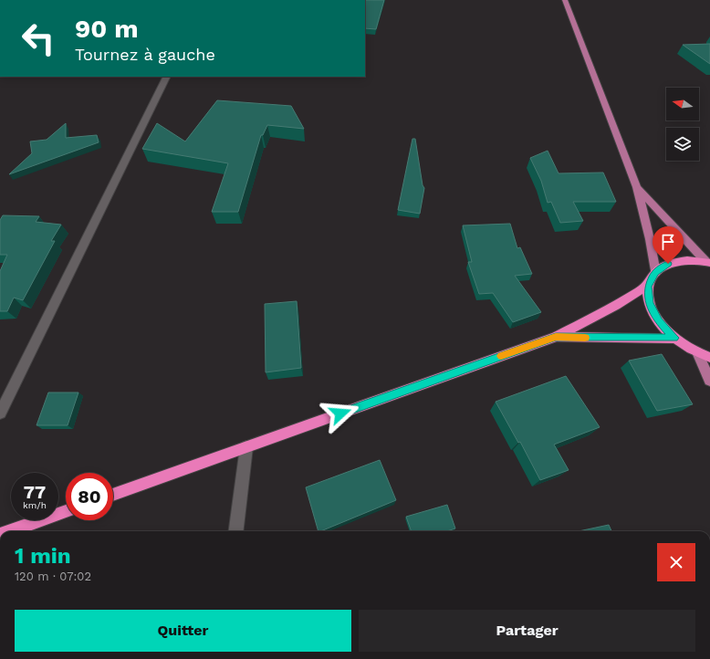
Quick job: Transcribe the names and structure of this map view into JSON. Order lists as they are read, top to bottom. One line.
{"north":"left","page":{"turn":["90 m","Tournez à gauche"],"speed":"77 km/h","limit":"80","heading":["1 min","120 m · 07:02"],"buttons":["Quitter","Partager"]}}
